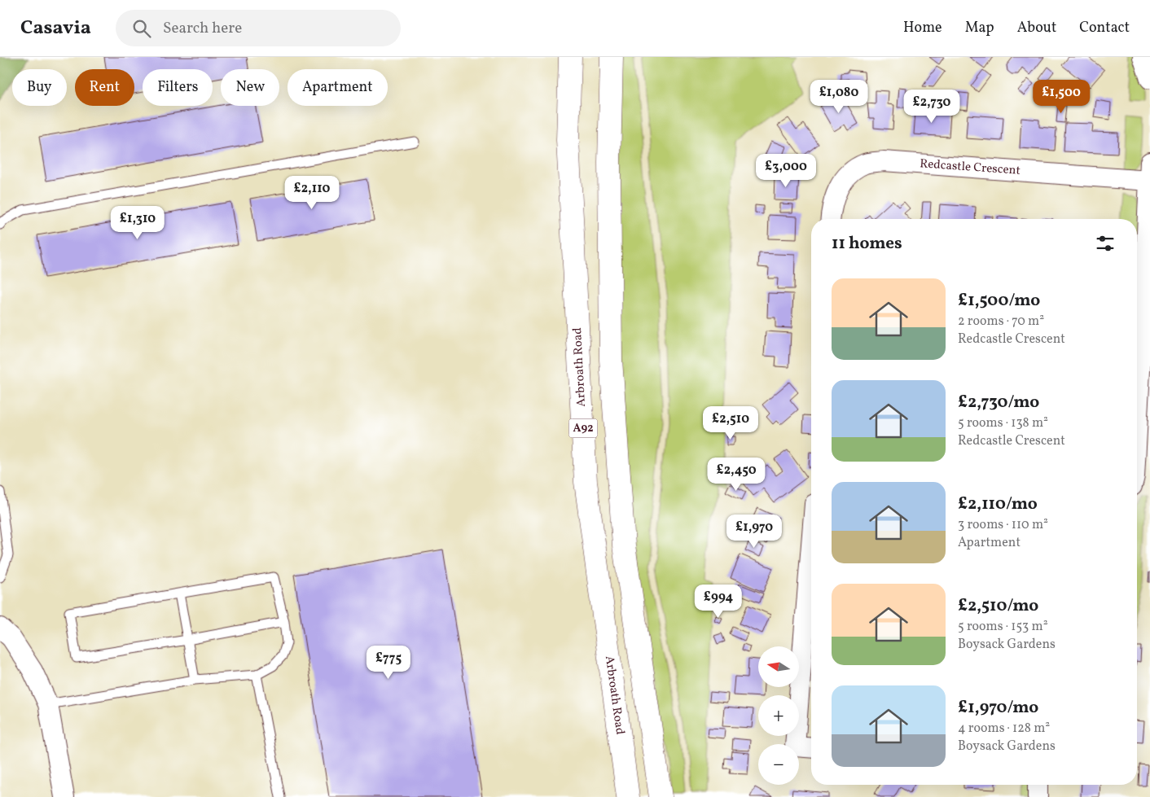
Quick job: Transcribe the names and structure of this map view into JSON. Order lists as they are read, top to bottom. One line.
{"streets":{"main road":["Arbroath Road","A92"],"street":["Redcastle Crescent"]},"north":"left","page":{"header":"Casavia","search":"Search here","nav":["Home","Map","About","Contact"],"chip":["Buy","Rent","Filters","New","Apartment"],"price":["£1,080","£1,500","£2,730","£3,000","£2,110","£1,310","£2,510","£2,450","£1,970","£994","£775"],"heading":"11 homes","list":[{"name":"£1,500/mo","note":"2 rooms · 70 m² · Redcastle Crescent"},{"name":"£2,730/mo","note":"5 rooms · 138 m² · Redcastle Crescent"},{"name":"£2,110/mo","note":"3 rooms · 110 m² · Apartment"},{"name":"£2,510/mo","note":"5 rooms · 153 m² · Boysack Gardens"},{"name":"£1,970/mo","note":"4 rooms · 128 m² · Boysack Gardens"}],"map_buttons":["+","−"]}}
